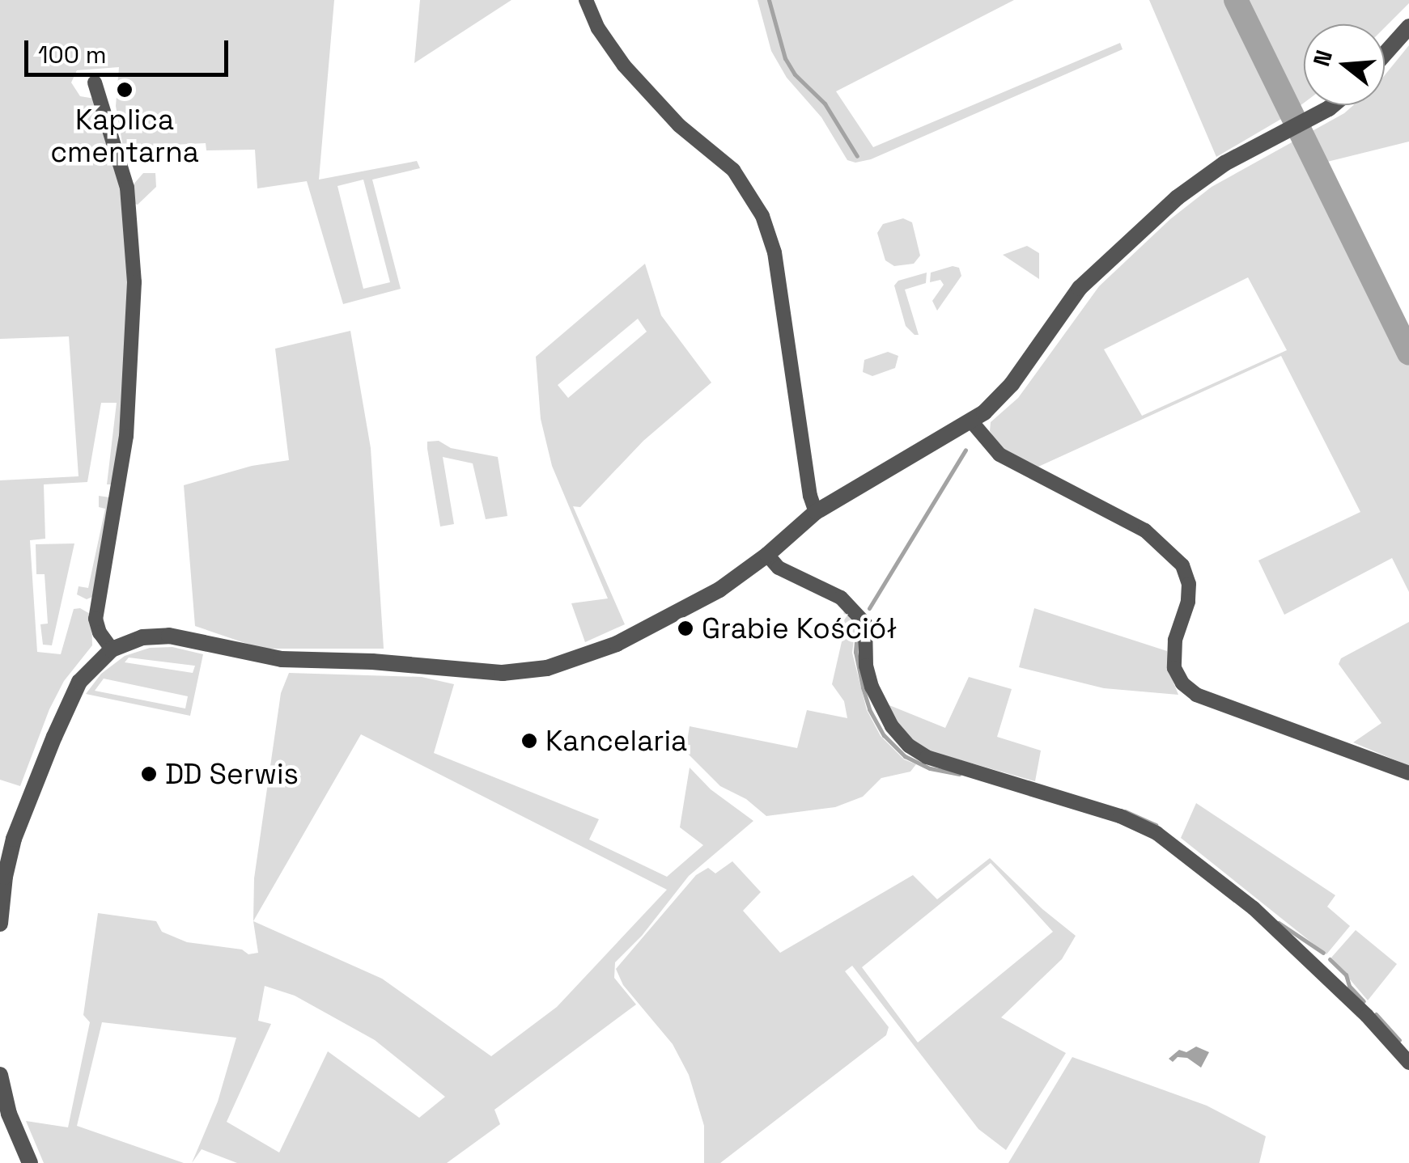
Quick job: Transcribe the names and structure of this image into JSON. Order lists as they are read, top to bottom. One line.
{"places":["Kaplica cmentarna","Grabie Kościół","Kancelaria","DD Serwis"],"scale_bar":"100 m","north":"left"}
